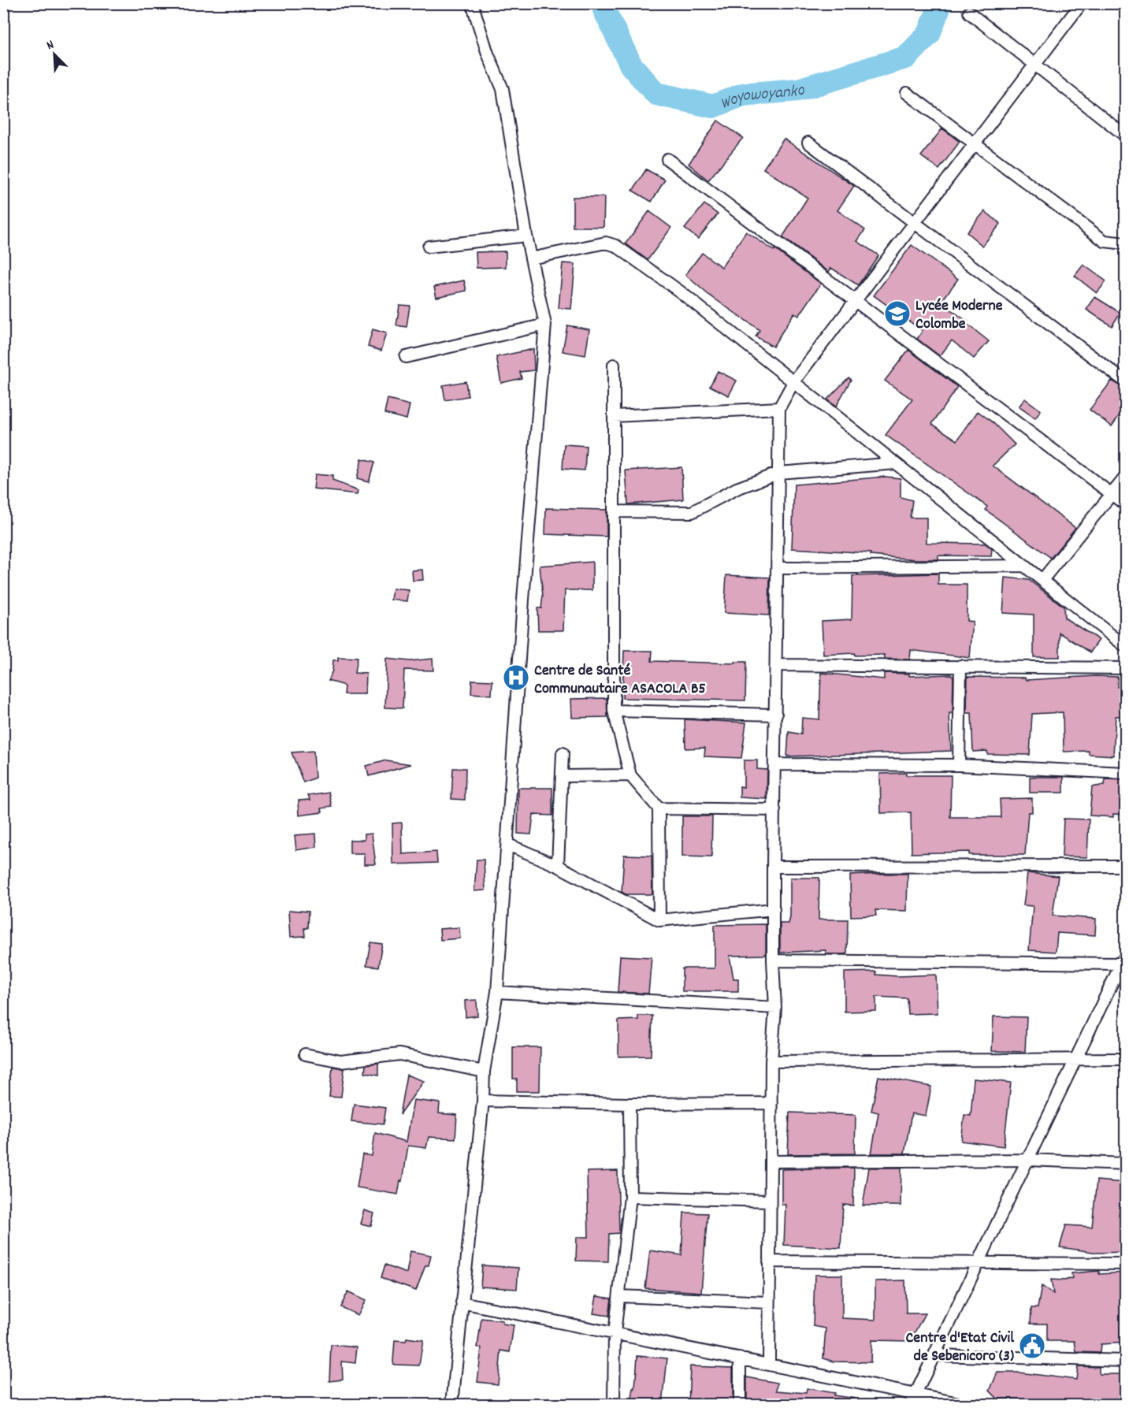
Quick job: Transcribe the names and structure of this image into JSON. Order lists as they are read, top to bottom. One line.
{"water":["Woyowoyanko"],"places":{"school or university":["Lycée Moderne Colombe"],"hospital":["Centre de Santé Communautaire ASACOLA B5"],"public building":["Centre d'Etat Civil de Sebenicoro (3)"]},"north":"top left"}
